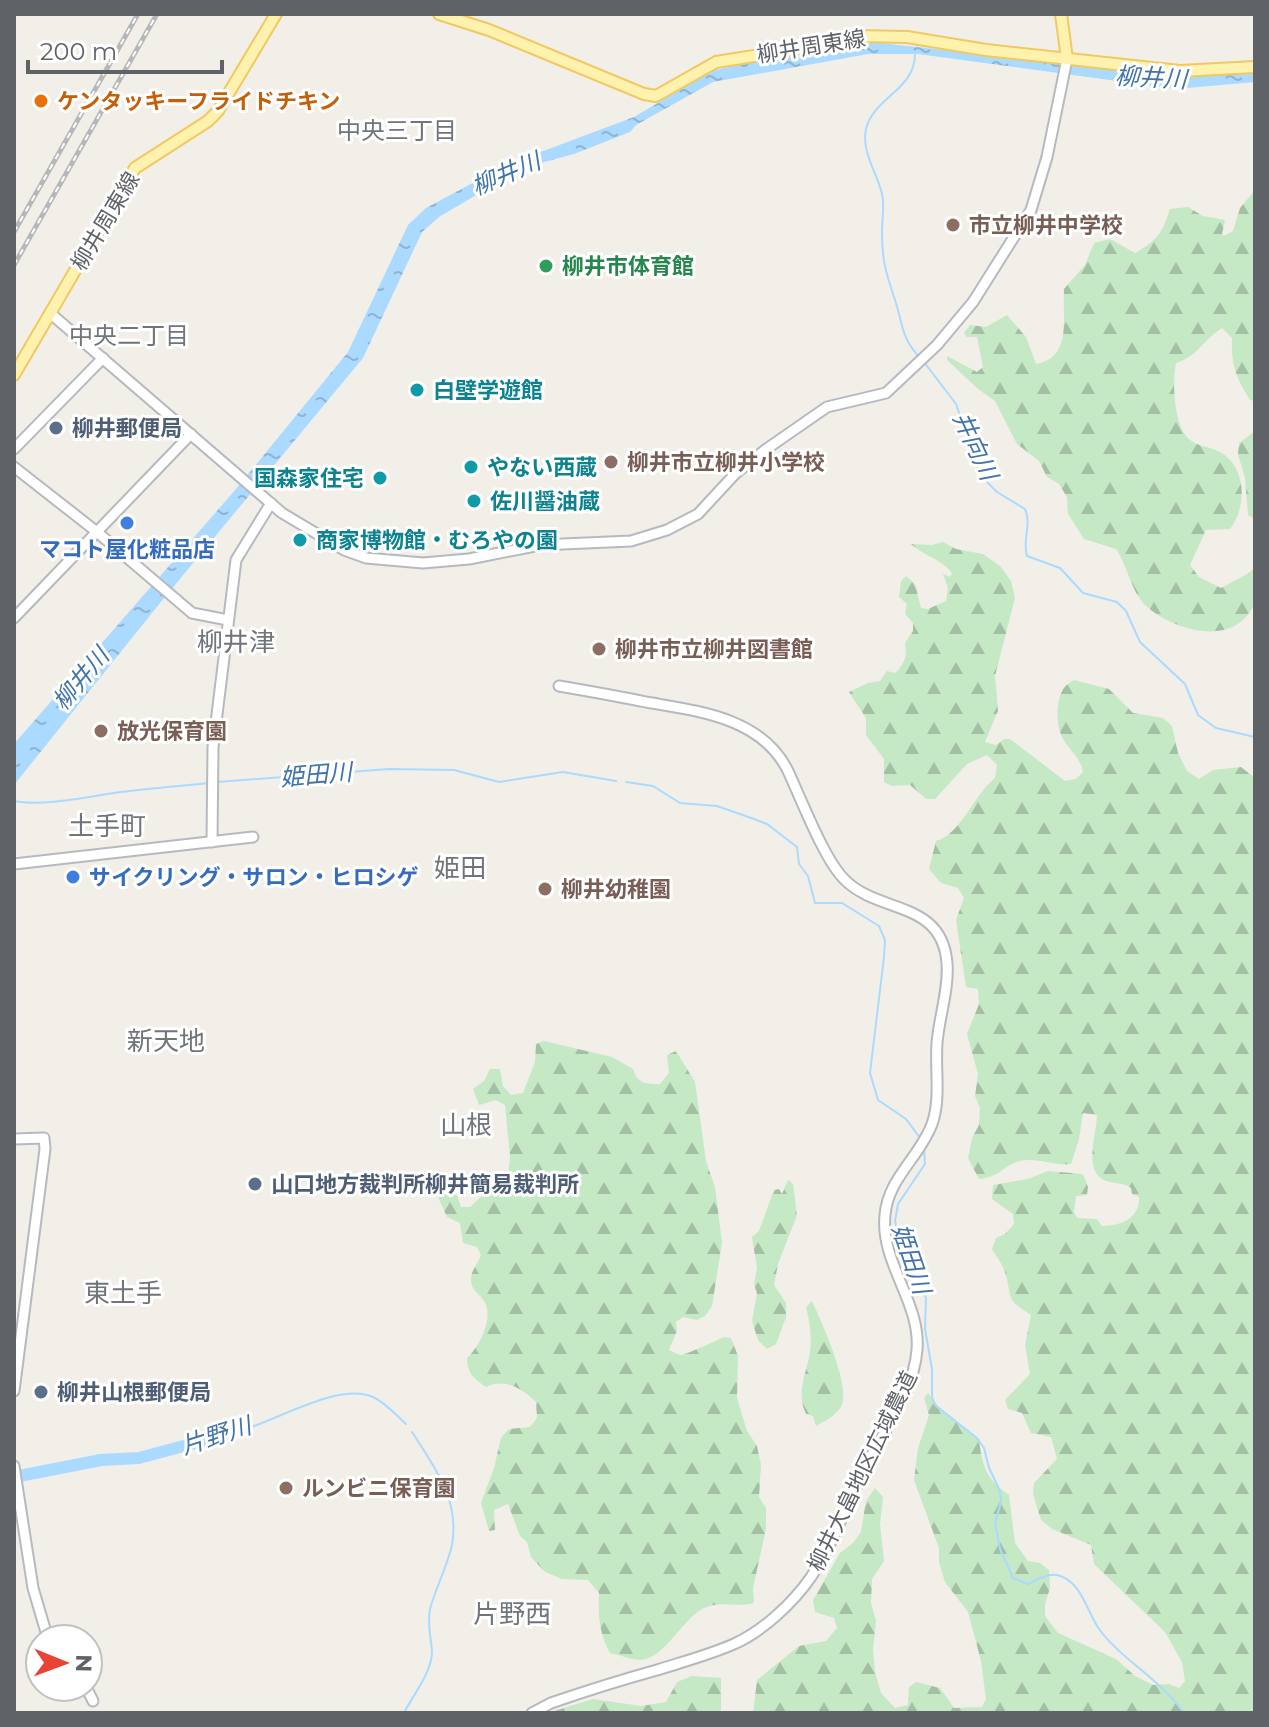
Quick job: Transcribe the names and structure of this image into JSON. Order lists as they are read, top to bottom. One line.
{"streets":{"main road":["柳井周東線"],"street":["柳井大畠地区広域農道"]},"districts":["中央三丁目","中央二丁目","柳井津","土手町","姫田","新天地","山根","東土手","片野西"],"water":["柳井川","井向川","姫田川","片野川"],"places":["ケンタッキーフライドチキン","市立柳井中学校","柳井市体育館","白壁学遊館","柳井郵便局","柳井市立柳井小学校","やない西蔵","国森家住宅","佐川醤油蔵","マコト屋化粧品店","商家博物館・むろやの園","柳井市立柳井図書館","放光保育園","サイクリング・サロン・ヒロシゲ","柳井幼稚園","山口地方裁判所柳井簡易裁判所","柳井山根郵便局","ルンビニ保育園"],"scale_bar":"200 m","north":"right"}
